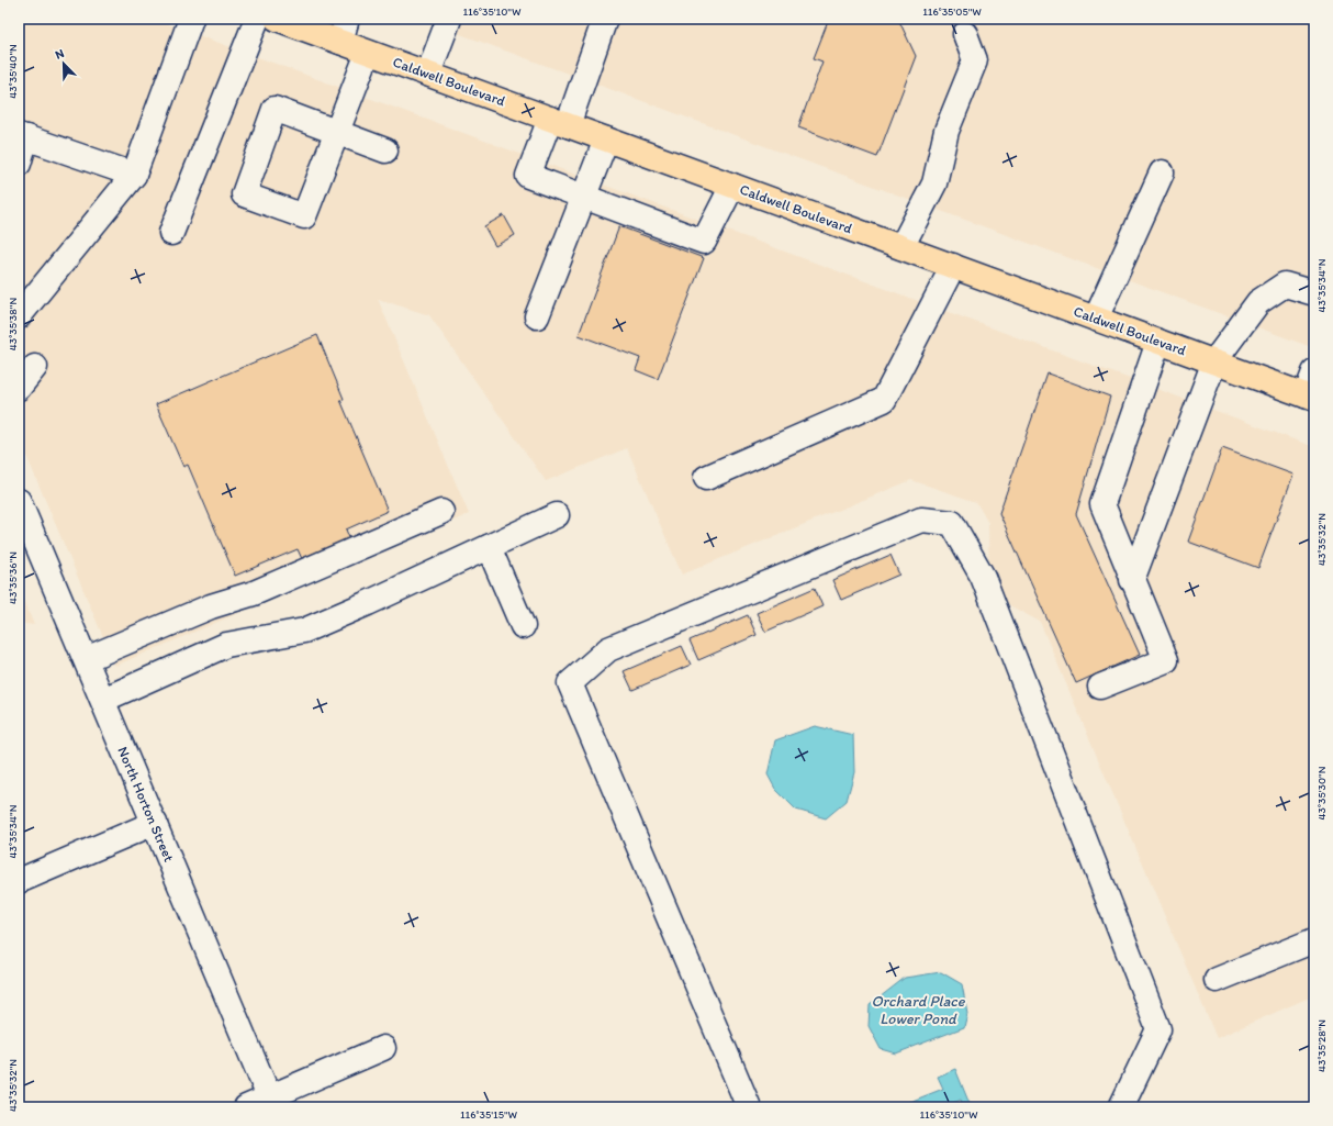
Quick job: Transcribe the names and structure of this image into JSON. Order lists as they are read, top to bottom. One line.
{"streets":{"main road":["Caldwell Boulevard"],"street":["North Horton Street"]},"water":["Orchard Place Lower Pond"],"north":"top left","coordinates":["116°35'10\"W","116°35'05\"W","43°35'40\"N","43°35'34\"N","43°35'38\"N","43°35'32\"N","43°35'36\"N","43°35'30\"N","43°35'28\"N","116°35'15\"W"]}
